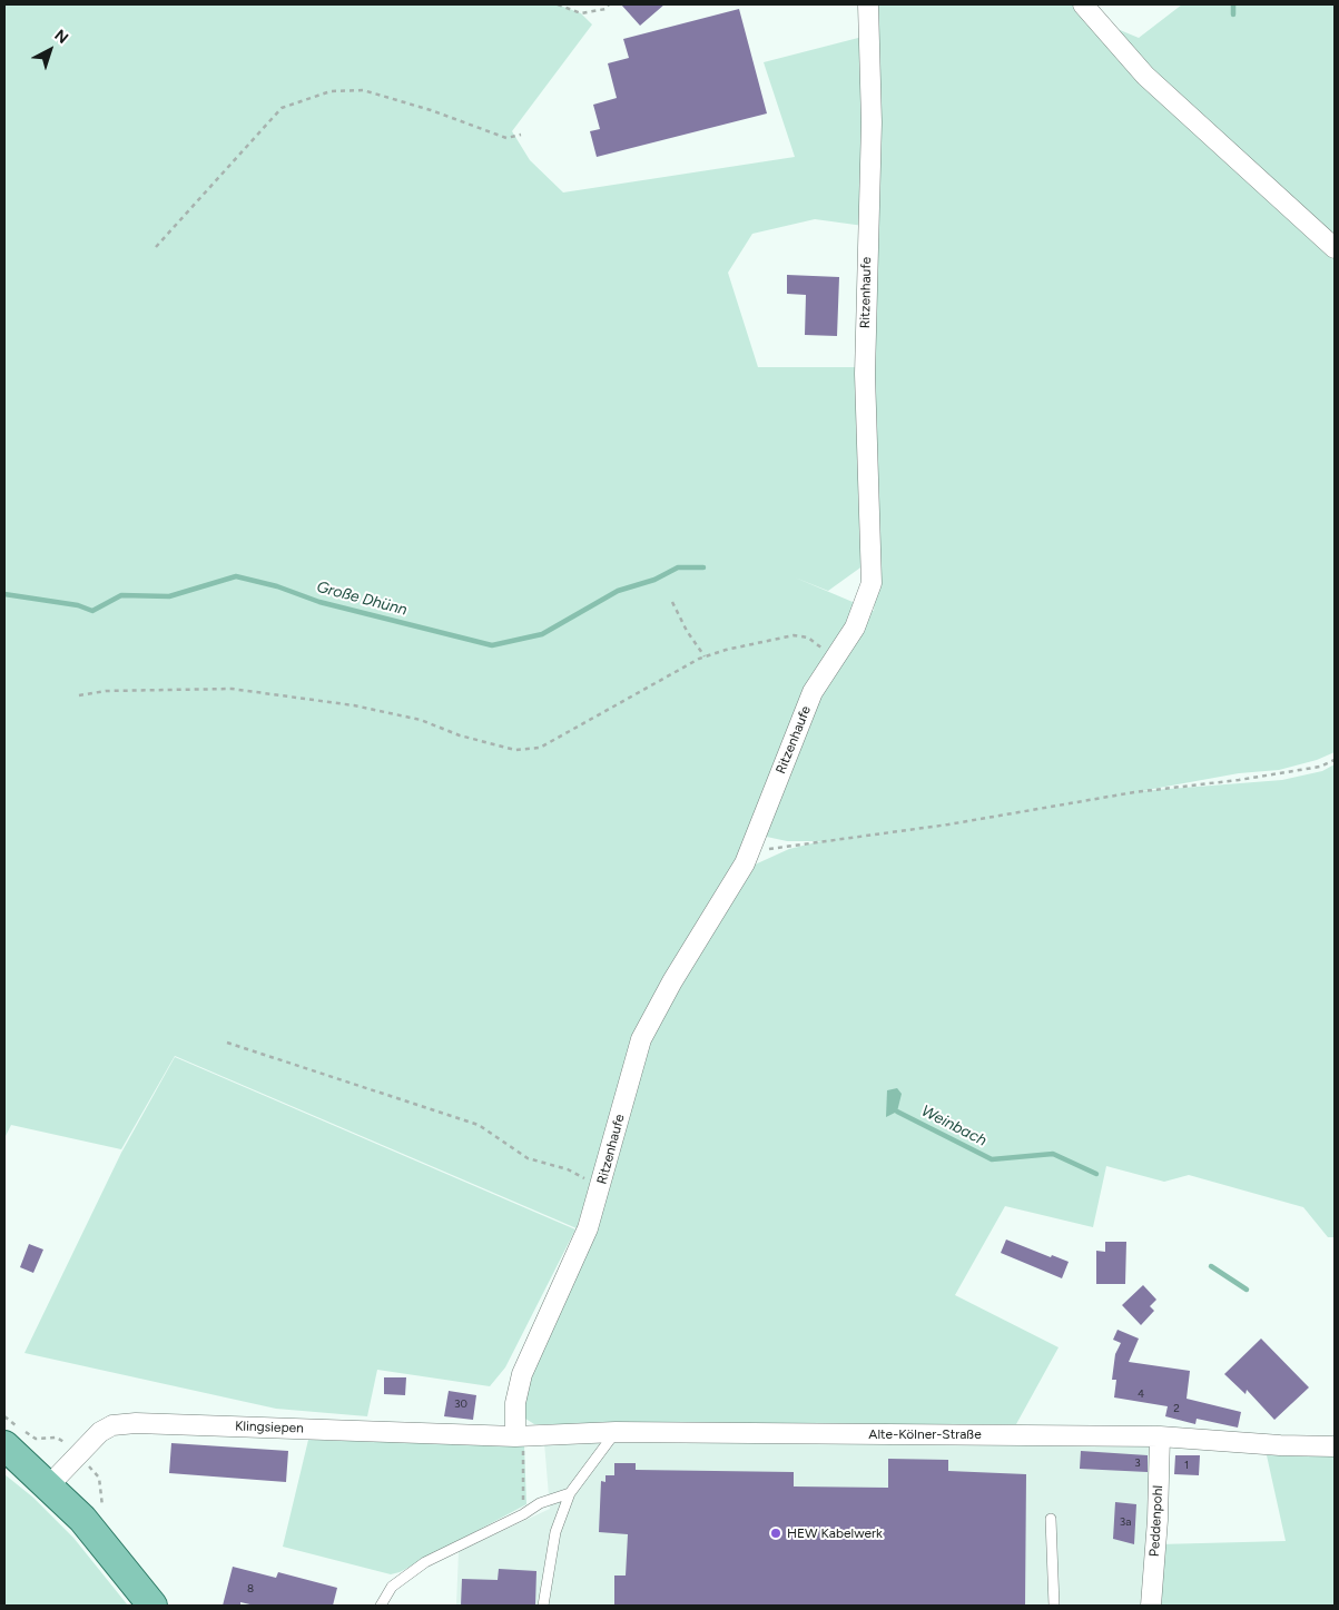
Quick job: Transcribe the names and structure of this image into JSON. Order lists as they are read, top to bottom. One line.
{"streets":{"street":["Ritzenhaufe","Klingsiepen","Alte-Kölner-Straße","Peddenpohl"]},"crossings":[["Ritzenhaufe","Klingsiepen"],["Ritzenhaufe","Alte-Kölner-Straße"],["Klingsiepen","Alte-Kölner-Straße"],["Alte-Kölner-Straße","Peddenpohl"]],"water":["Große Dhünn","Weinbach"],"places":["HEW Kabelwerk"],"house_numbers":["4","30","2","3","1","3a","8"],"north":"top right"}
